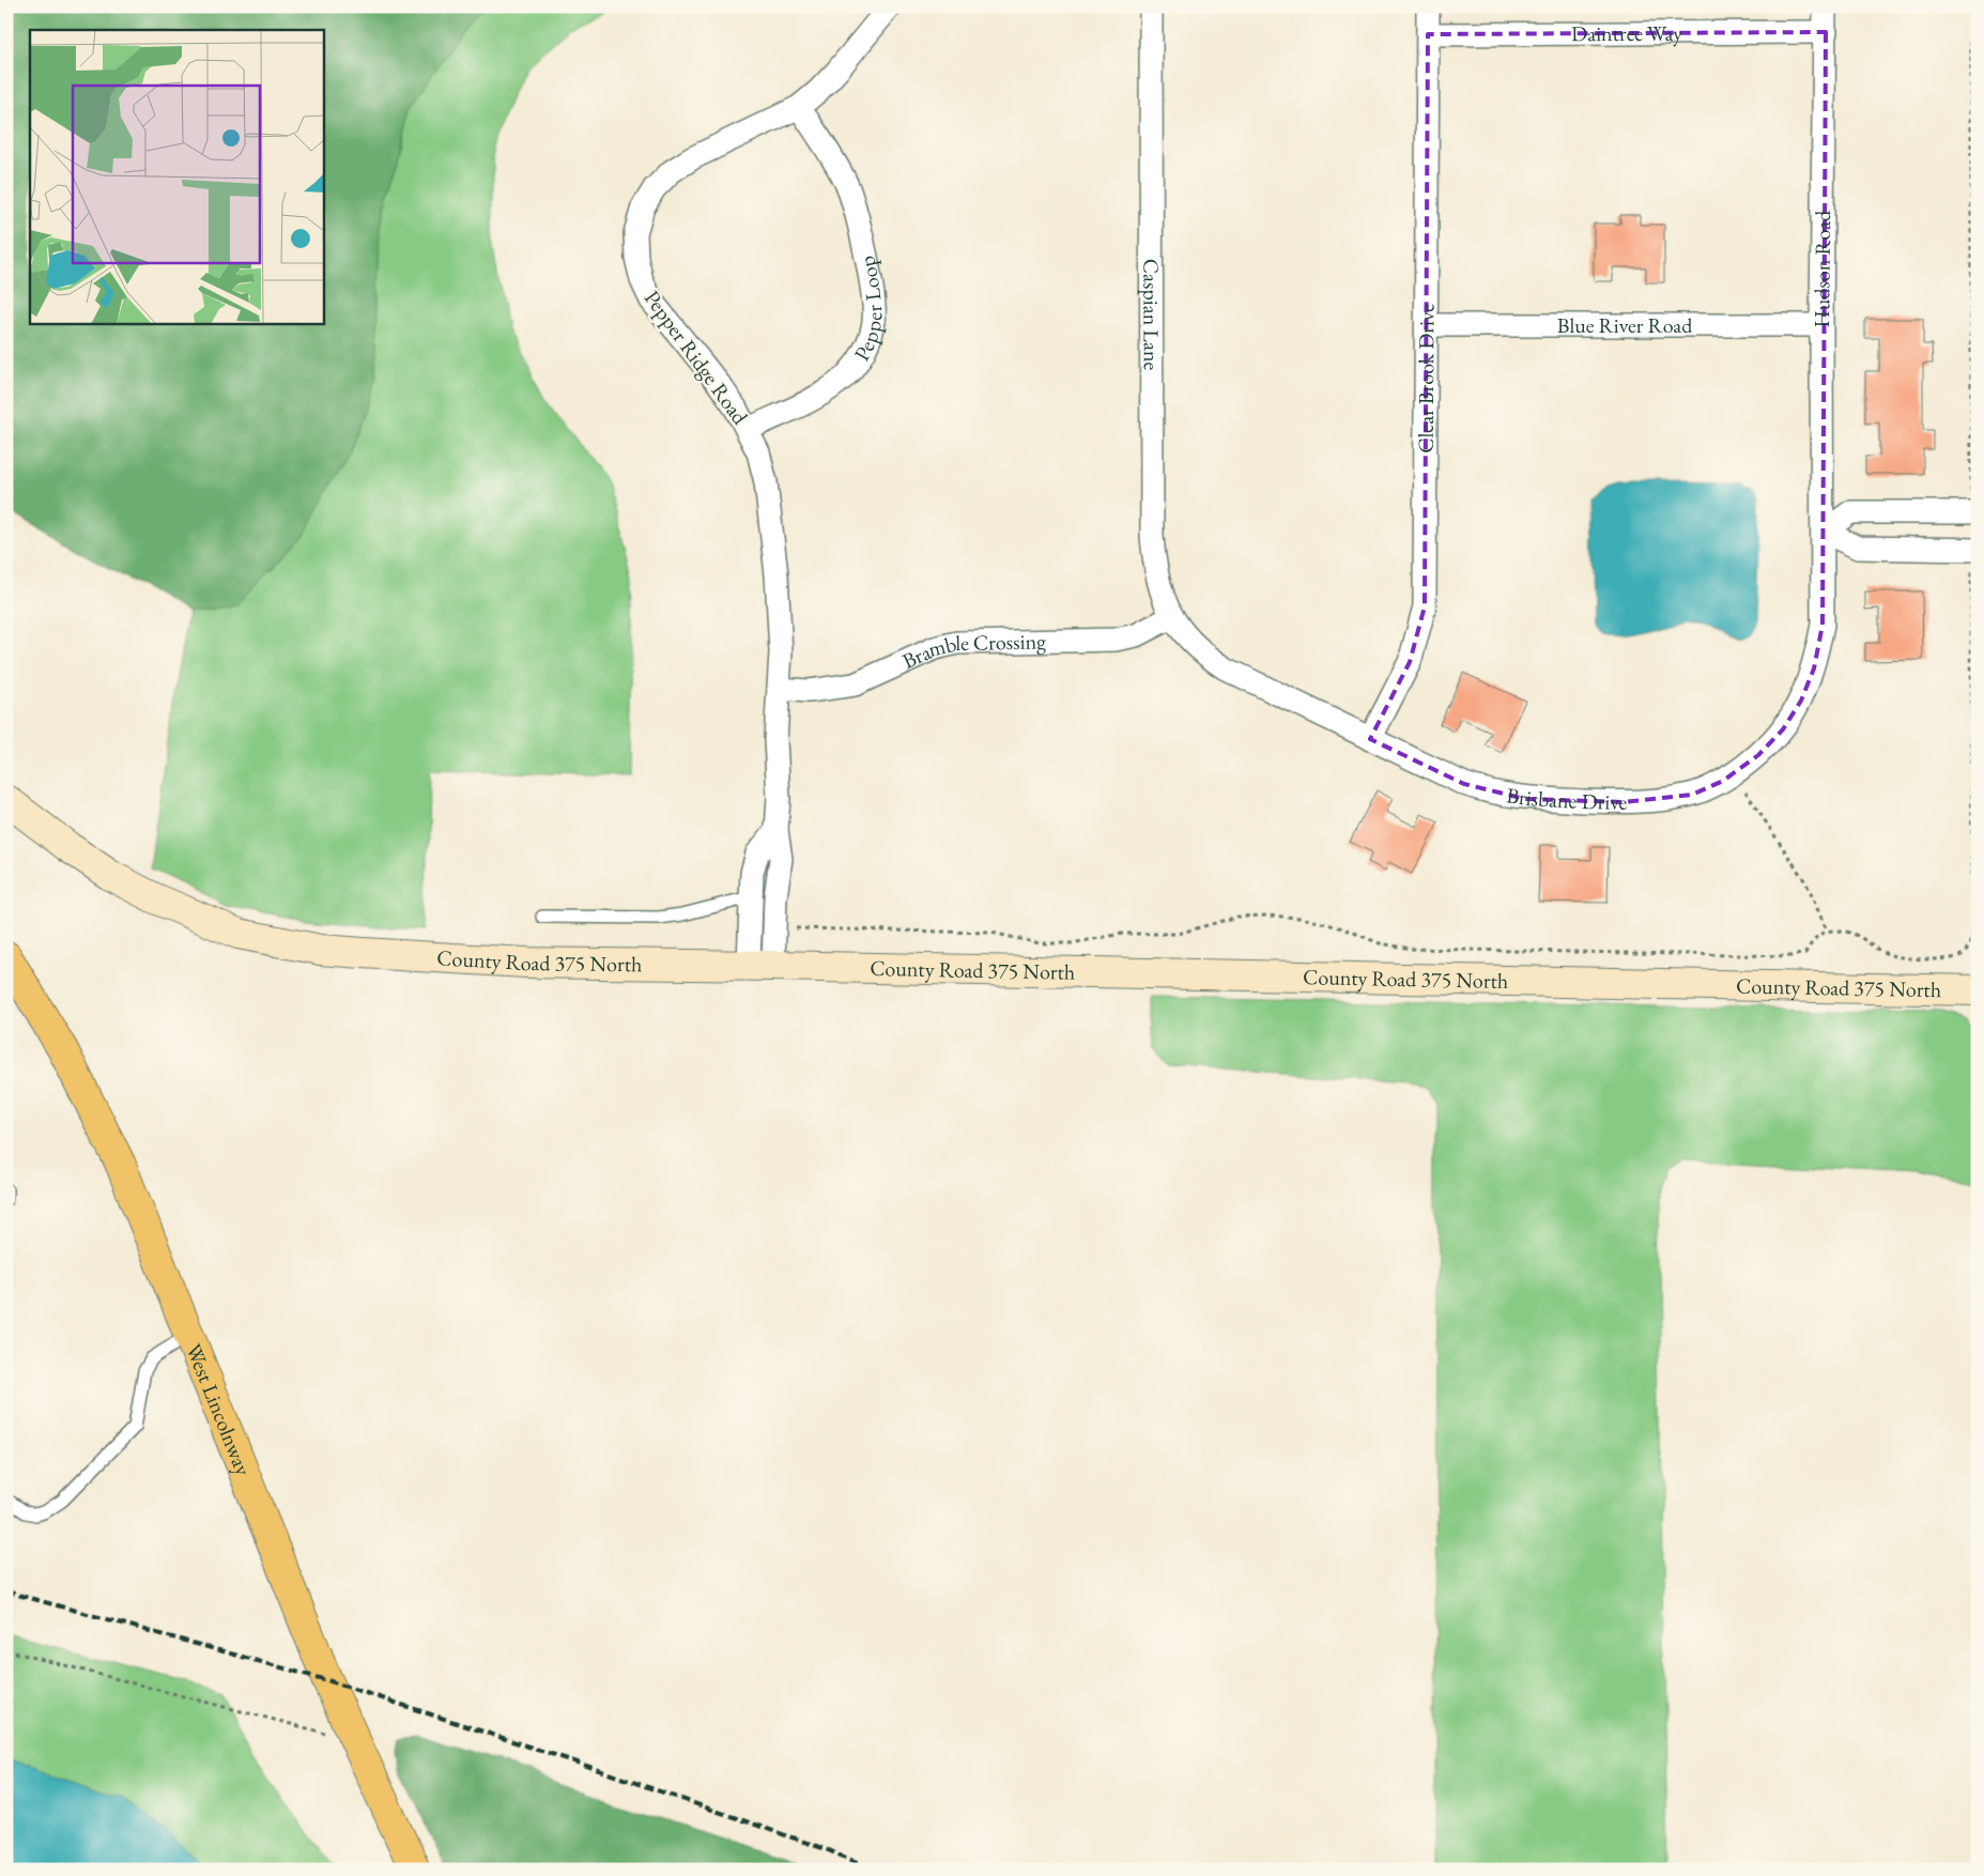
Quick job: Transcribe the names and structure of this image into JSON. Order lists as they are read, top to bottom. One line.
{"streets":{"main road":["West Lincolnway"],"street":["Daintree Way","Hudson Road","Pepper Loop","Caspian Lane","Blue River Road","Pepper Ridge Road","Clear Brook Drive","Bramble Crossing","Brisbane Drive","County Road 375 North"]},"crossings":[["Daintree Way","Hudson Road"],["Daintree Way","Clear Brook Drive"],["Hudson Road","Blue River Road"],["Hudson Road","Brisbane Drive"],["Pepper Loop","Pepper Ridge Road"],["Caspian Lane","Bramble Crossing"],["Caspian Lane","Brisbane Drive"],["Blue River Road","Clear Brook Drive"],["Pepper Ridge Road","Bramble Crossing"],["Pepper Ridge Road","County Road 375 North"],["Clear Brook Drive","Brisbane Drive"],["Bramble Crossing","Brisbane Drive"]]}
